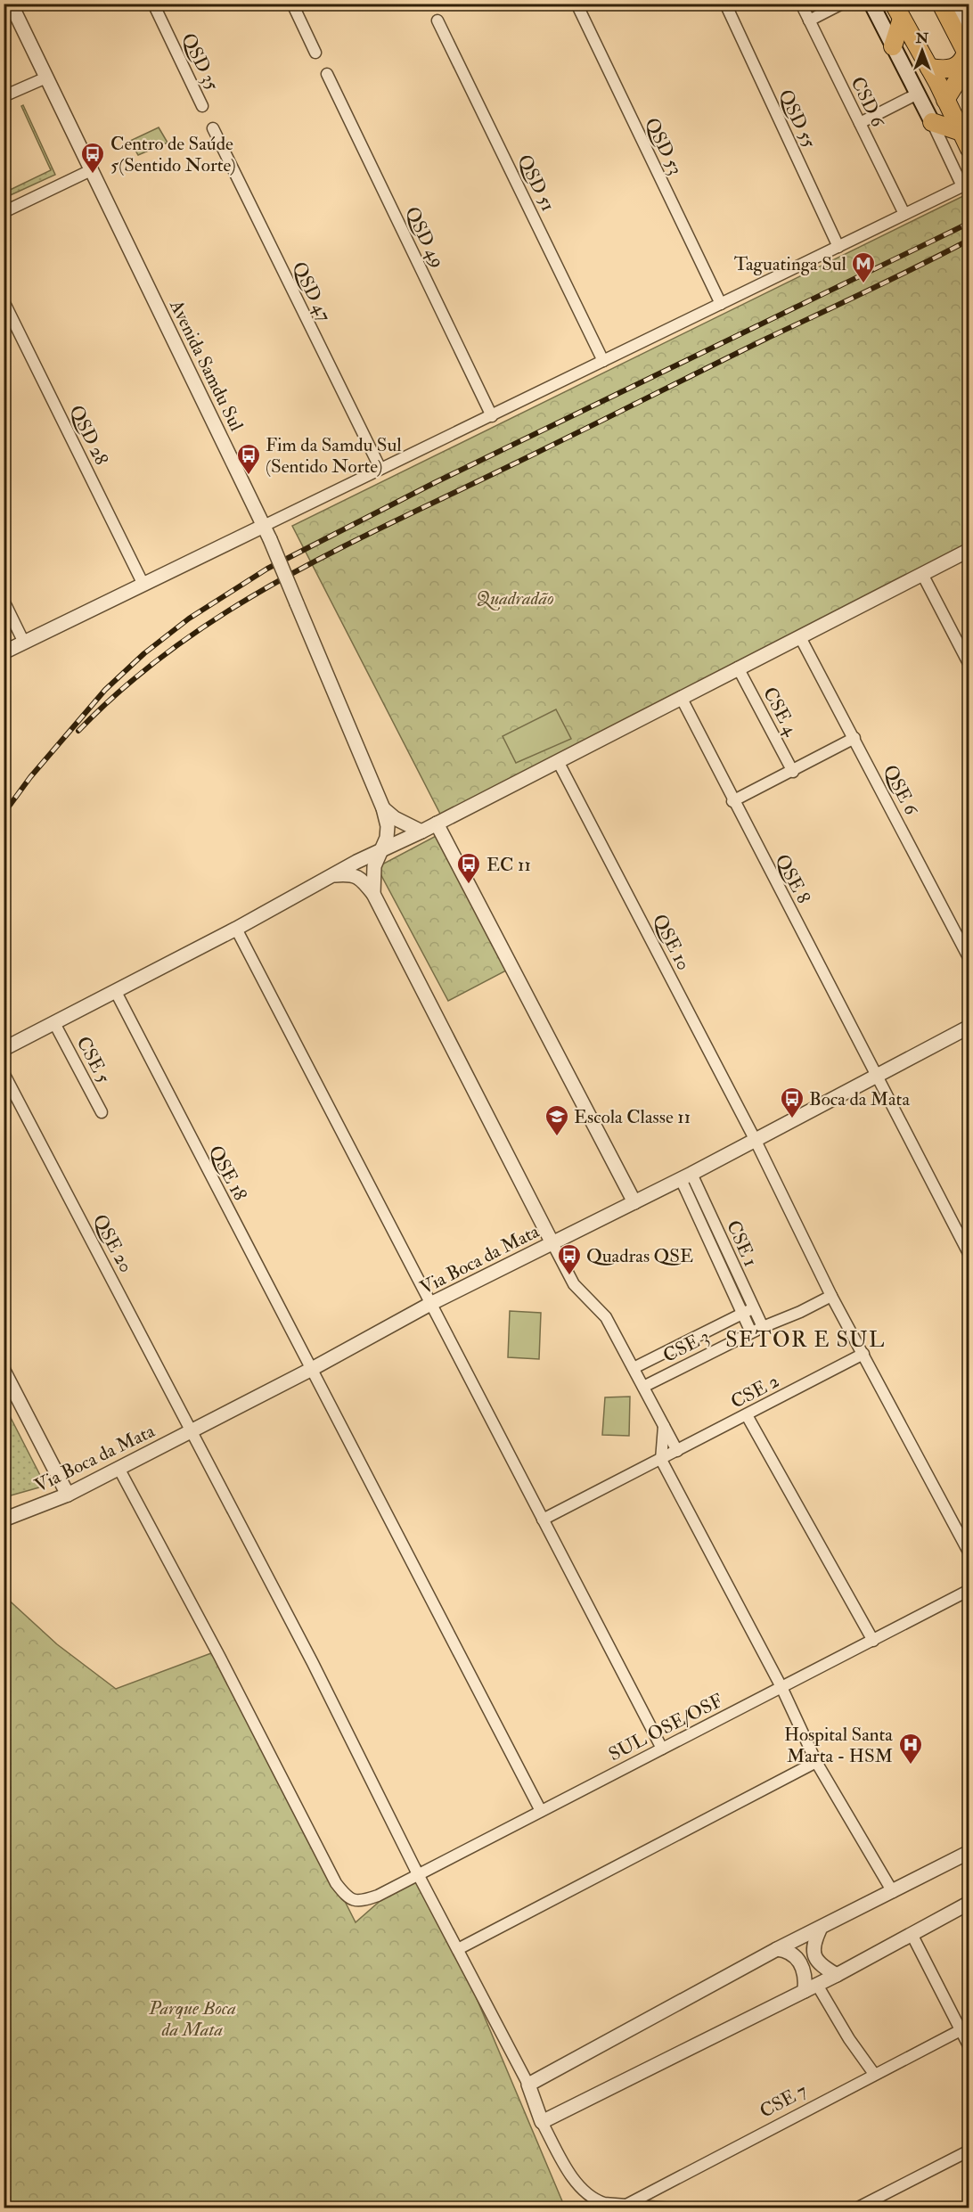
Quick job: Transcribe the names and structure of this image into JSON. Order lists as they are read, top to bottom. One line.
{"streets":{"street":["QSD 35","CSD 6","QSD 55","QSD 53","QSD 51","QSD 49","QSD 47","Avenida Samdu Sul","QSD 28","CSE 4","QSE 6","QSE 8","QSE 10","CSE 5","QSE 18","QSE 20","CSE 1","Via Boca da Mata","CSE 3","CSE 2","SUL OSE/OSF","CSE 7"]},"crossings":[["QSE 8","Via Boca da Mata"],["QSE 10","Via Boca da Mata"],["QSE 10","CSE 3"],["QSE 10","CSE 2"],["QSE 18","Via Boca da Mata"],["QSE 18","SUL OSE/OSF"],["QSE 20","Via Boca da Mata"],["QSE 20","SUL OSE/OSF"],["CSE 1","Via Boca da Mata"],["CSE 1","CSE 3"],["Via Boca da Mata","SUL OSE/OSF"]],"districts":["SETOR E SUL"],"parks":["Quadradão","Parque Boca da Mata"],"places":{"bus stop":["Centro de Saúde 5(Sentido Norte)","Fim da Samdu Sul (Sentido Norte)","EC 11","Boca da Mata","Quadras QSE"],"metro station":["Taguatinga Sul"],"school or university":["Escola Classe 11"],"hospital":["Hospital Santa Marta - HSM"]},"north":"top"}
